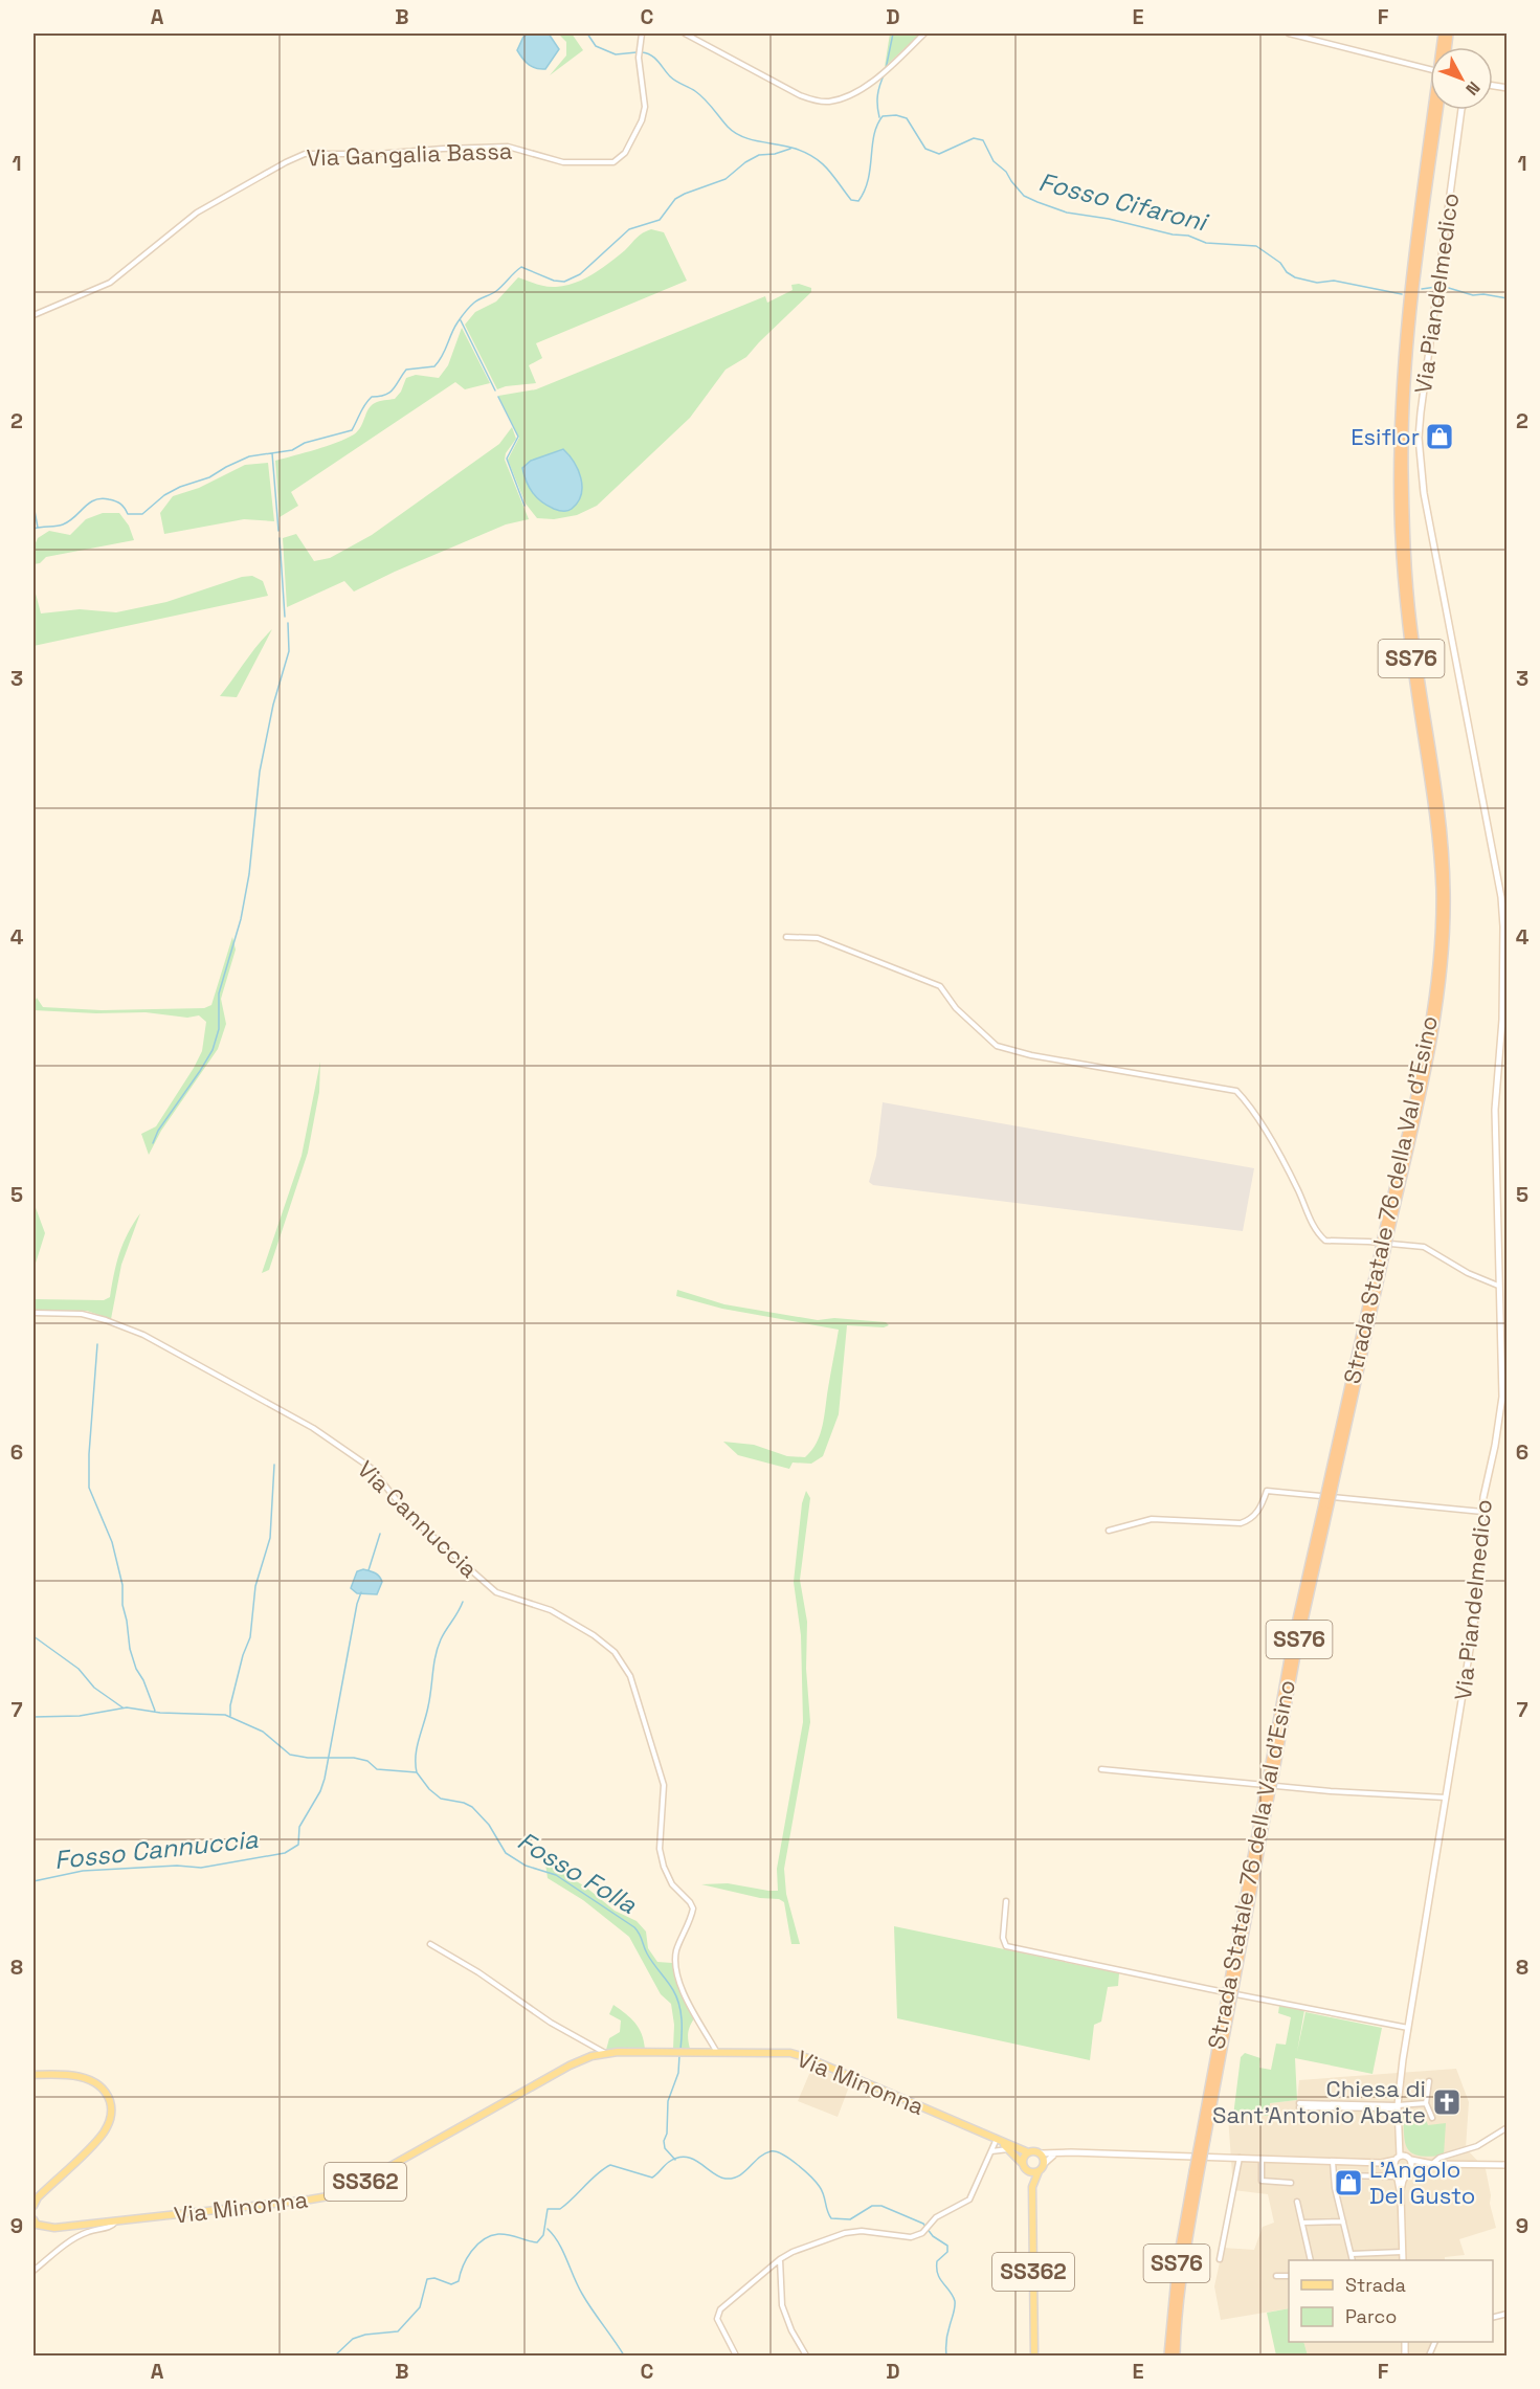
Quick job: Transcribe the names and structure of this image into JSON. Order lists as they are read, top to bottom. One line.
{"streets":{"highway":["SS76","Strada Statale 76 della Val d'Esino"],"main road":["Via Piandelmedico","Via Minonna","SS362"],"street":["Via Gangalia Bassa","Via Cannuccia"]},"crossings":[["Via Cannuccia","Via Minonna"],["Via Minonna","SS362"]],"water":["Fosso Cifaroni","Fosso Cannuccia","Fosso Folla"],"places":{"shop":["Esiflor","L'Angolo Del Gusto"],"church":["Chiesa di Sant'Antonio Abate"]},"legend":["Strada","Parco"],"north":"bottom right","grid":{"columns":["A","B","C","D","E","F"],"rows":["1","2","3","4","5","6","7","8","9"]}}
